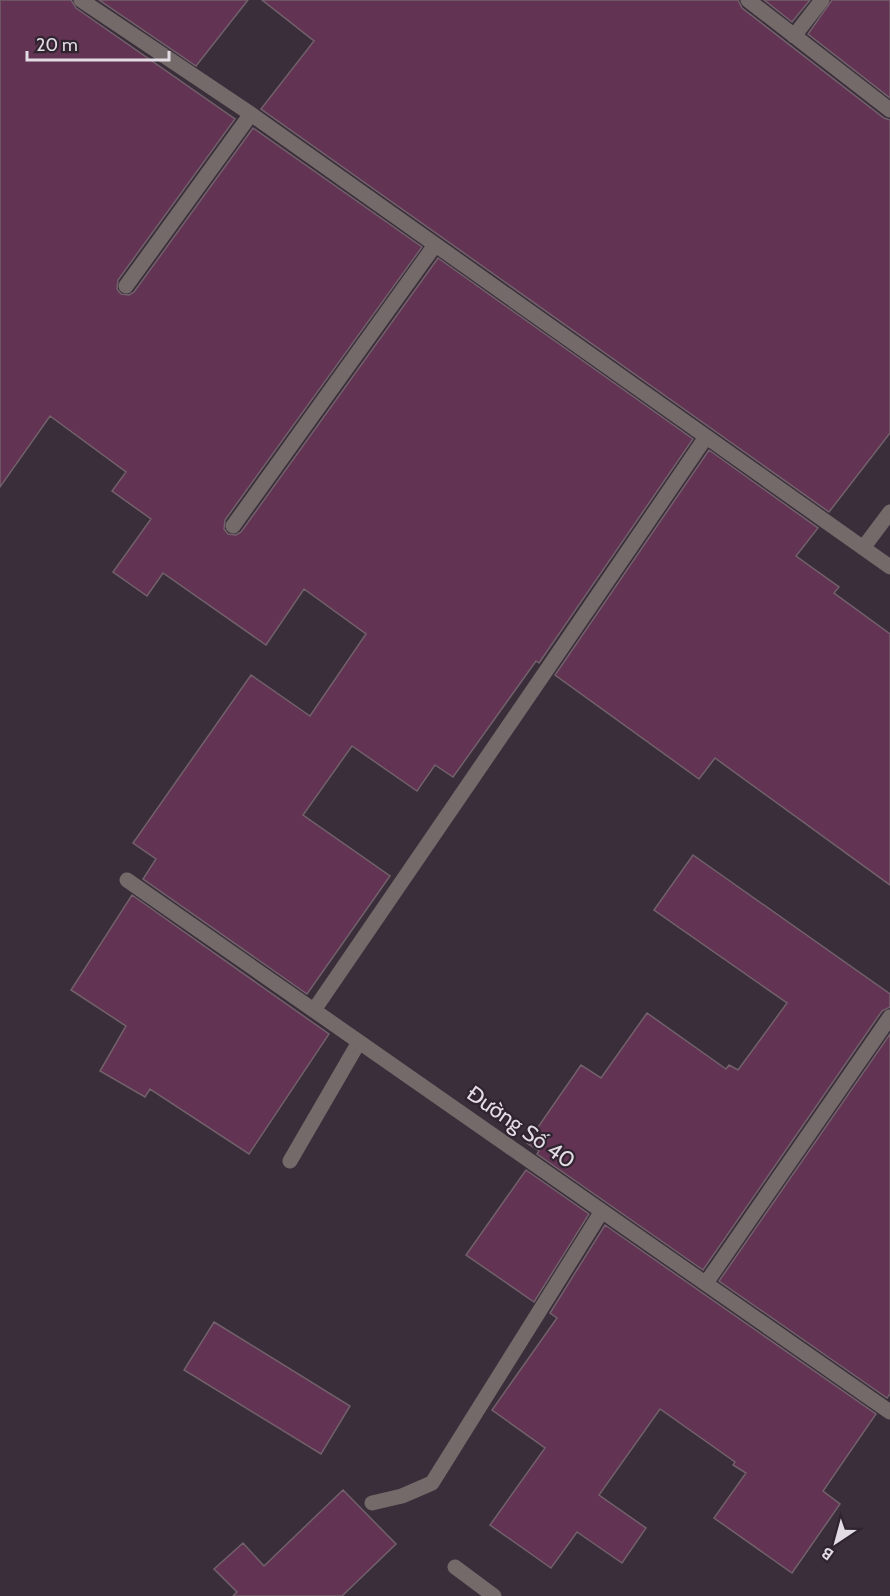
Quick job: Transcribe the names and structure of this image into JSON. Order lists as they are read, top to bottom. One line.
{"streets":{"street":["Đường Số 40"]},"scale_bar":"20 m","north":"bottom left"}
